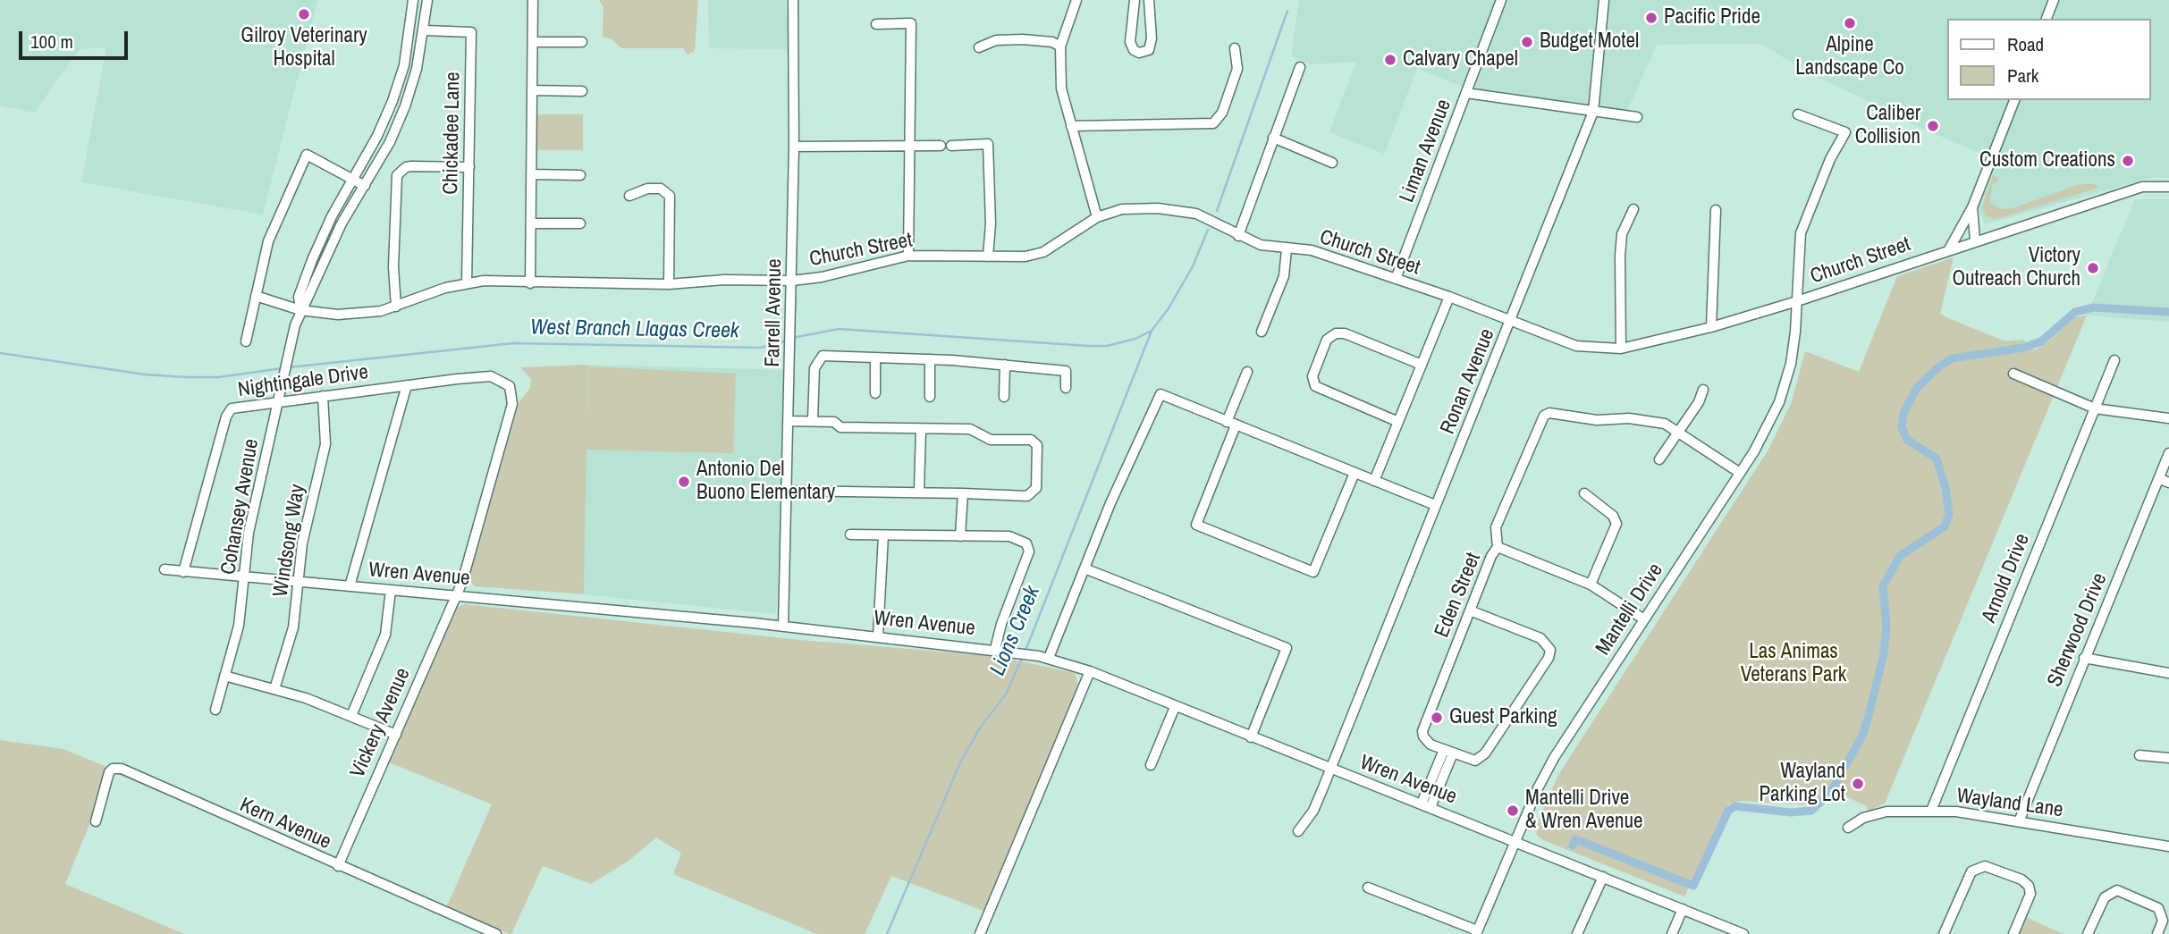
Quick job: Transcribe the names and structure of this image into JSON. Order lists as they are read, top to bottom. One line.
{"streets":{"street":["Chickadee Lane","Liman Avenue","Church Street","Farrell Avenue","Nightingale Drive","Ronan Avenue","Cohansey Avenue","Windsong Way","Wren Avenue","Arnold Drive","Eden Street","Mantelli Drive","Sherwood Drive","Vickery Avenue","Wayland Lane","Kern Avenue"]},"crossings":[["Chickadee Lane","Church Street"],["Chickadee Lane","Cohansey Avenue"],["Liman Avenue","Church Street"],["Church Street","Farrell Avenue"],["Church Street","Ronan Avenue"],["Church Street","Cohansey Avenue"],["Church Street","Mantelli Drive"],["Farrell Avenue","Wren Avenue"],["Nightingale Drive","Cohansey Avenue"],["Nightingale Drive","Windsong Way"],["Nightingale Drive","Wren Avenue"],["Nightingale Drive","Vickery Avenue"],["Ronan Avenue","Wren Avenue"],["Cohansey Avenue","Wren Avenue"],["Windsong Way","Wren Avenue"],["Wren Avenue","Mantelli Drive"],["Wren Avenue","Vickery Avenue"],["Arnold Drive","Wayland Lane"],["Sherwood Drive","Wayland Lane"],["Vickery Avenue","Kern Avenue"]],"water":["West Branch Llagas Creek","Lions Creek"],"parks":["Las Animas Veterans Park"],"places":["Gilroy Veterinary Hospital","Pacific Pride","Alpine Landscape Co","Budget Motel","Calvary Chapel","Caliber Collision","Custom Creations","Victory Outreach Church","Antonio Del Buono Elementary","Guest Parking","Wayland Parking Lot","Mantelli Drive & Wren Avenue"],"legend":["Road","Park"],"scale_bar":"100 m"}
